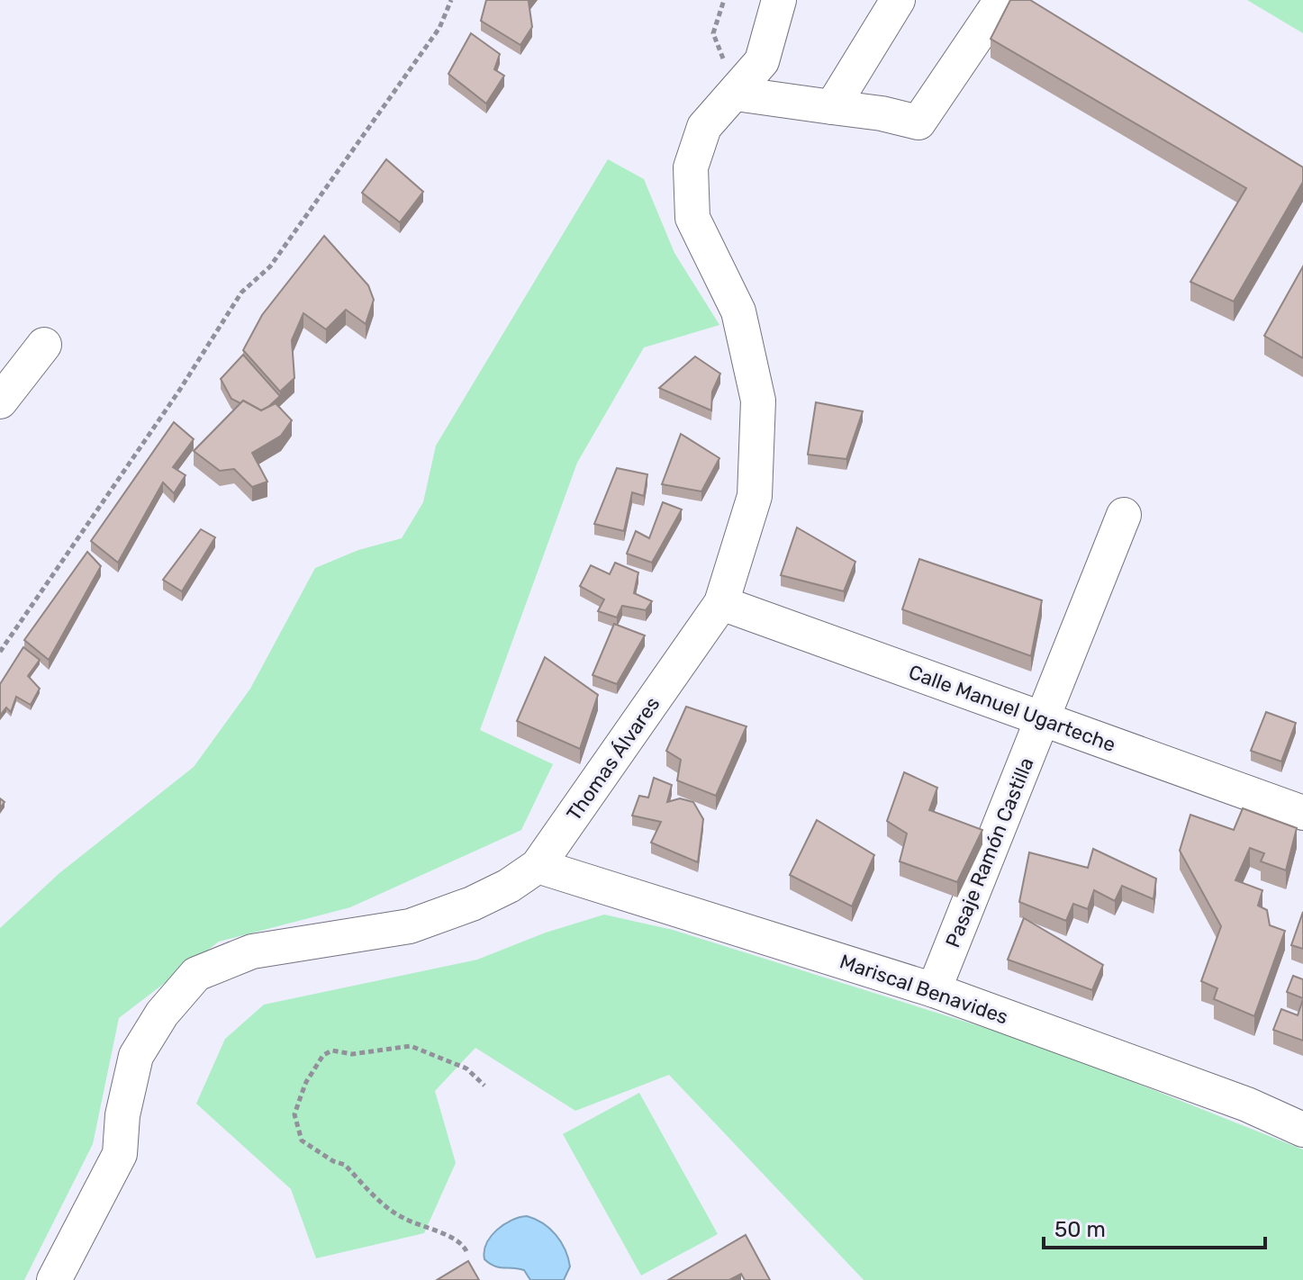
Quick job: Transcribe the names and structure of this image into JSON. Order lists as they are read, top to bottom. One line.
{"streets":{"street":["Calle Manuel Ugarteche","Thomas Álvares","Pasaje Ramón Castilla","Mariscal Benavides"]},"crossings":[["Calle Manuel Ugarteche","Thomas Álvares"],["Calle Manuel Ugarteche","Pasaje Ramón Castilla"],["Thomas Álvares","Mariscal Benavides"],["Pasaje Ramón Castilla","Mariscal Benavides"]],"scale_bar":"50 m"}
